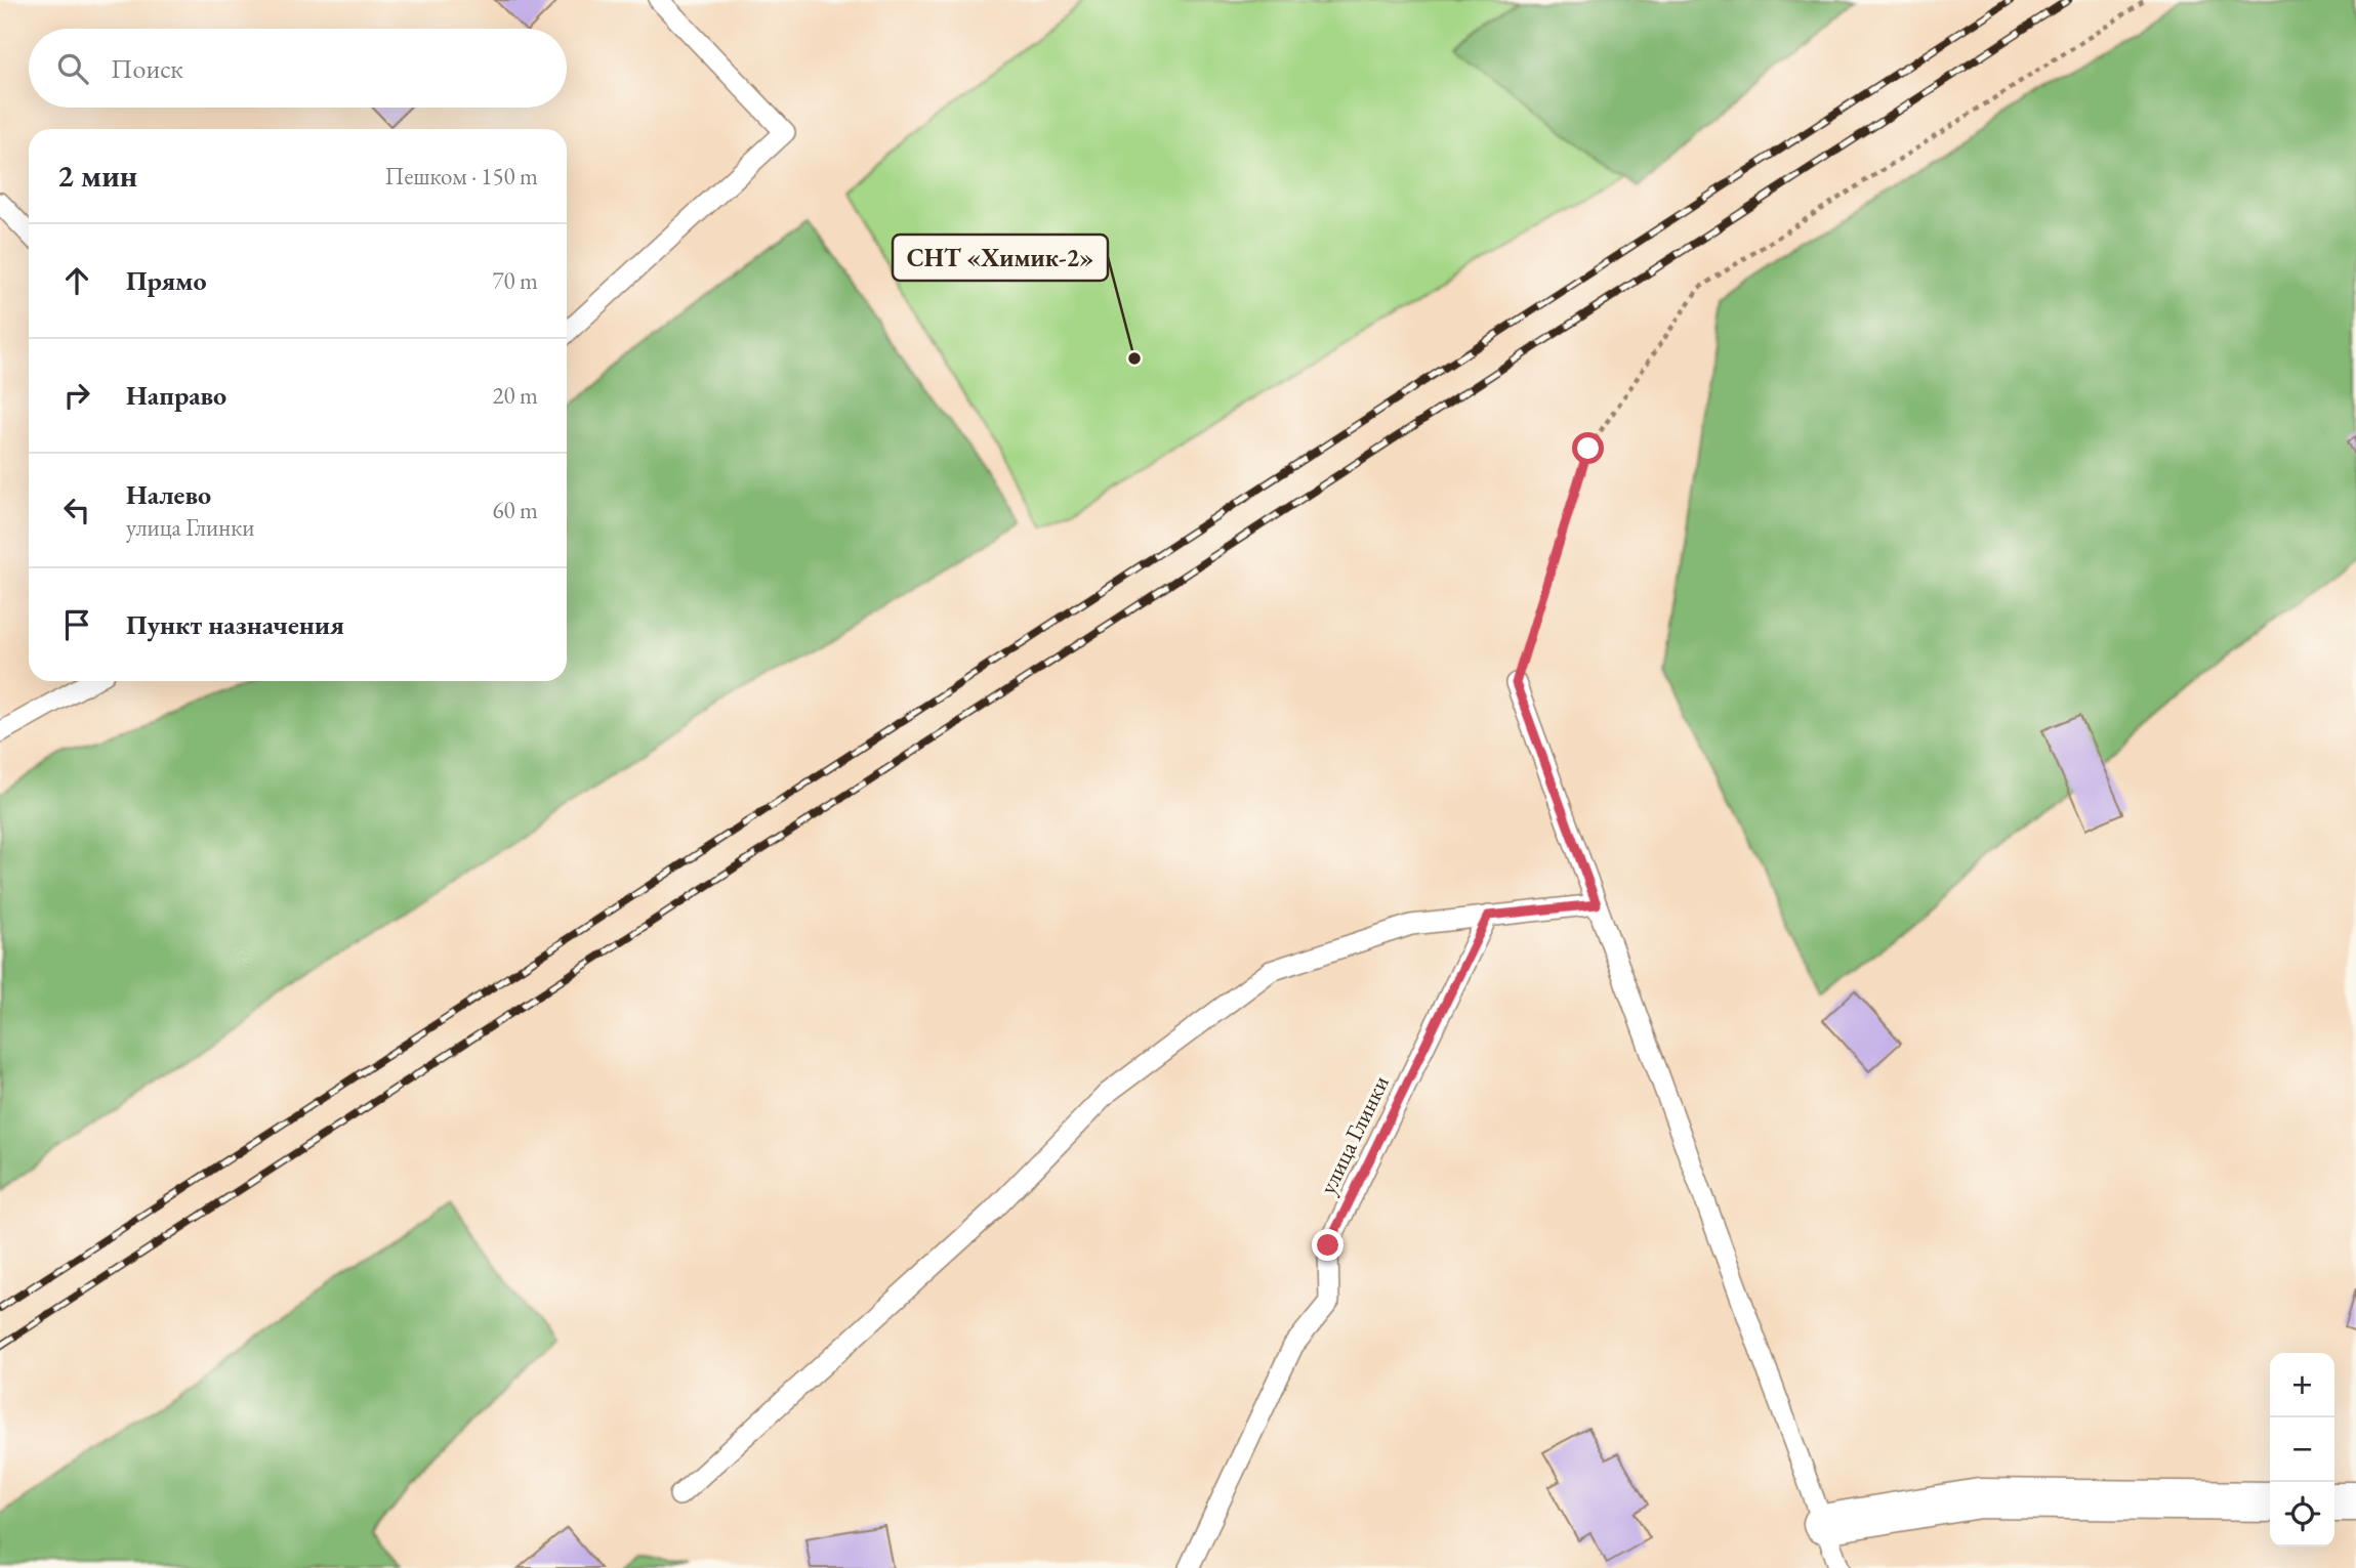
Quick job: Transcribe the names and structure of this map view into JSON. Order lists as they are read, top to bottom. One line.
{"streets":{"lane":["улица Глинки"]},"places":["СНТ «Химик-2»"],"page":{"search":"Поиск","heading":["2 мин","Пешком · 150 m"],"list":[["Прямо","70 m"],["Направо","20 m"],["Налево","улица Глинки","60 m"],"Пункт назначения"],"map_buttons":["+","−"]}}
